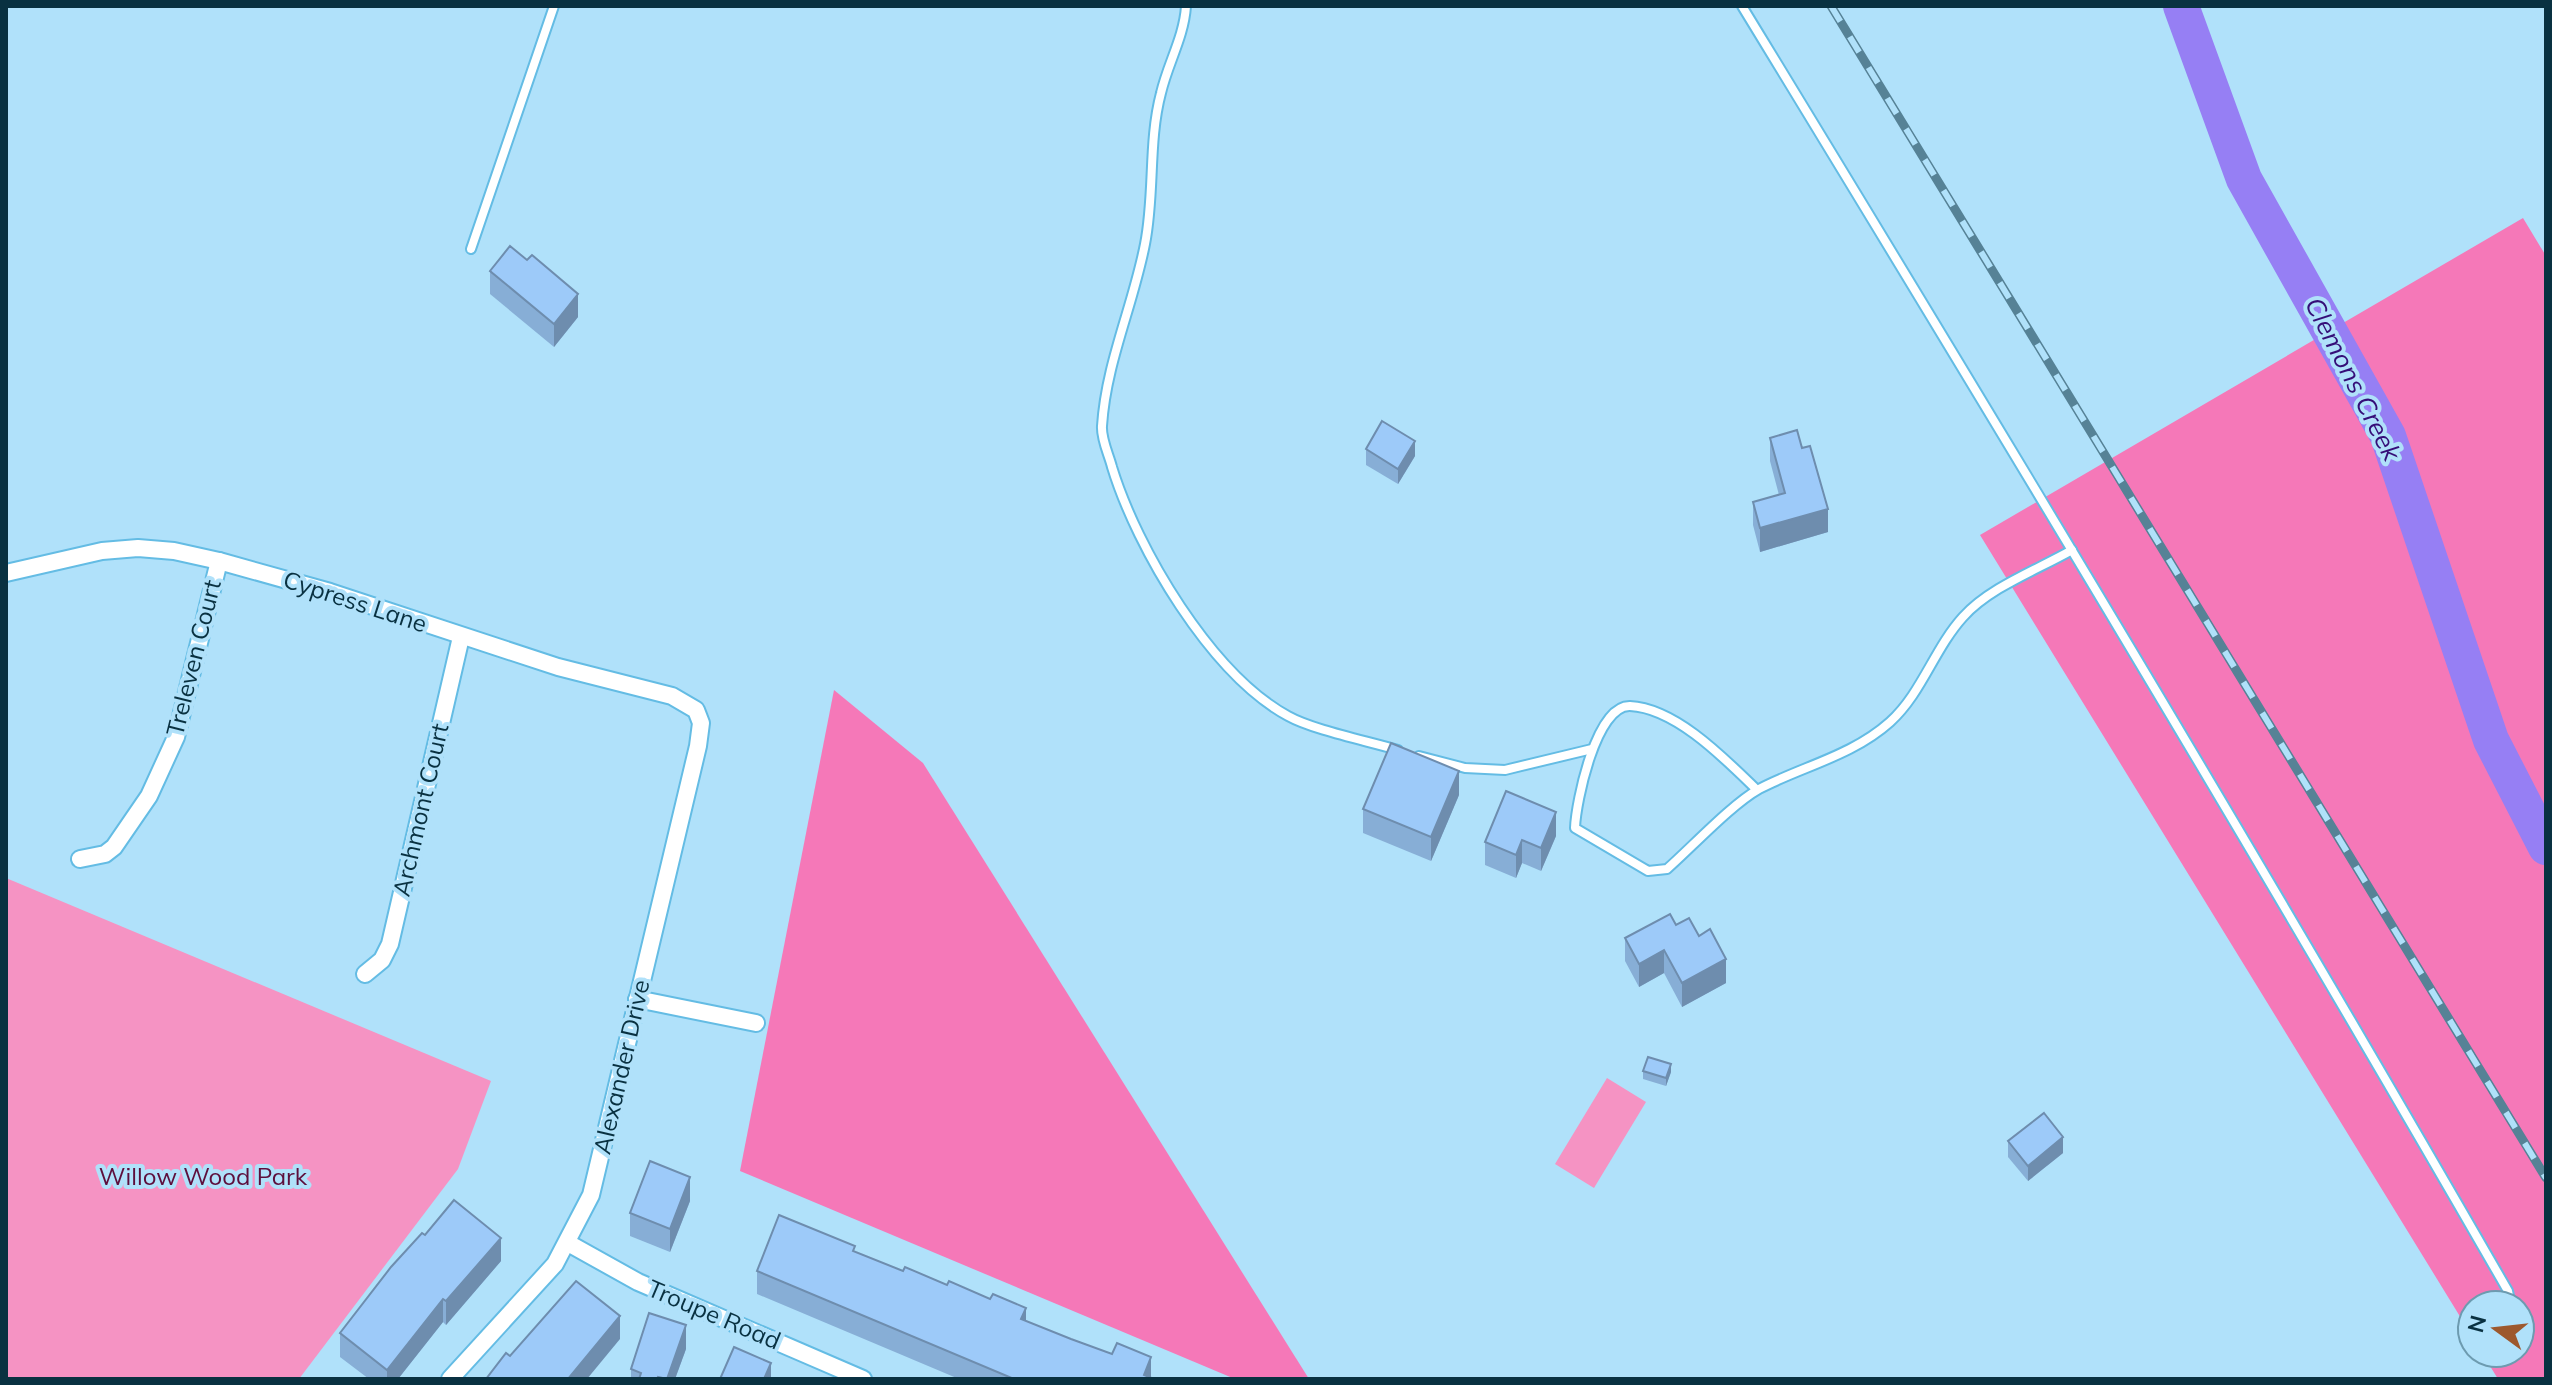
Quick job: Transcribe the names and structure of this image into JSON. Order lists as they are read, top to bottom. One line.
{"streets":{"street":["Cypress Lane","Treleven Court","Archmont Court","Alexander Drive","Troupe Road"]},"crossings":[["Cypress Lane","Treleven Court"],["Cypress Lane","Archmont Court"],["Cypress Lane","Alexander Drive"],["Alexander Drive","Troupe Road"]],"water":["Clemons Creek"],"parks":["Willow Wood Park"],"north":"left"}
